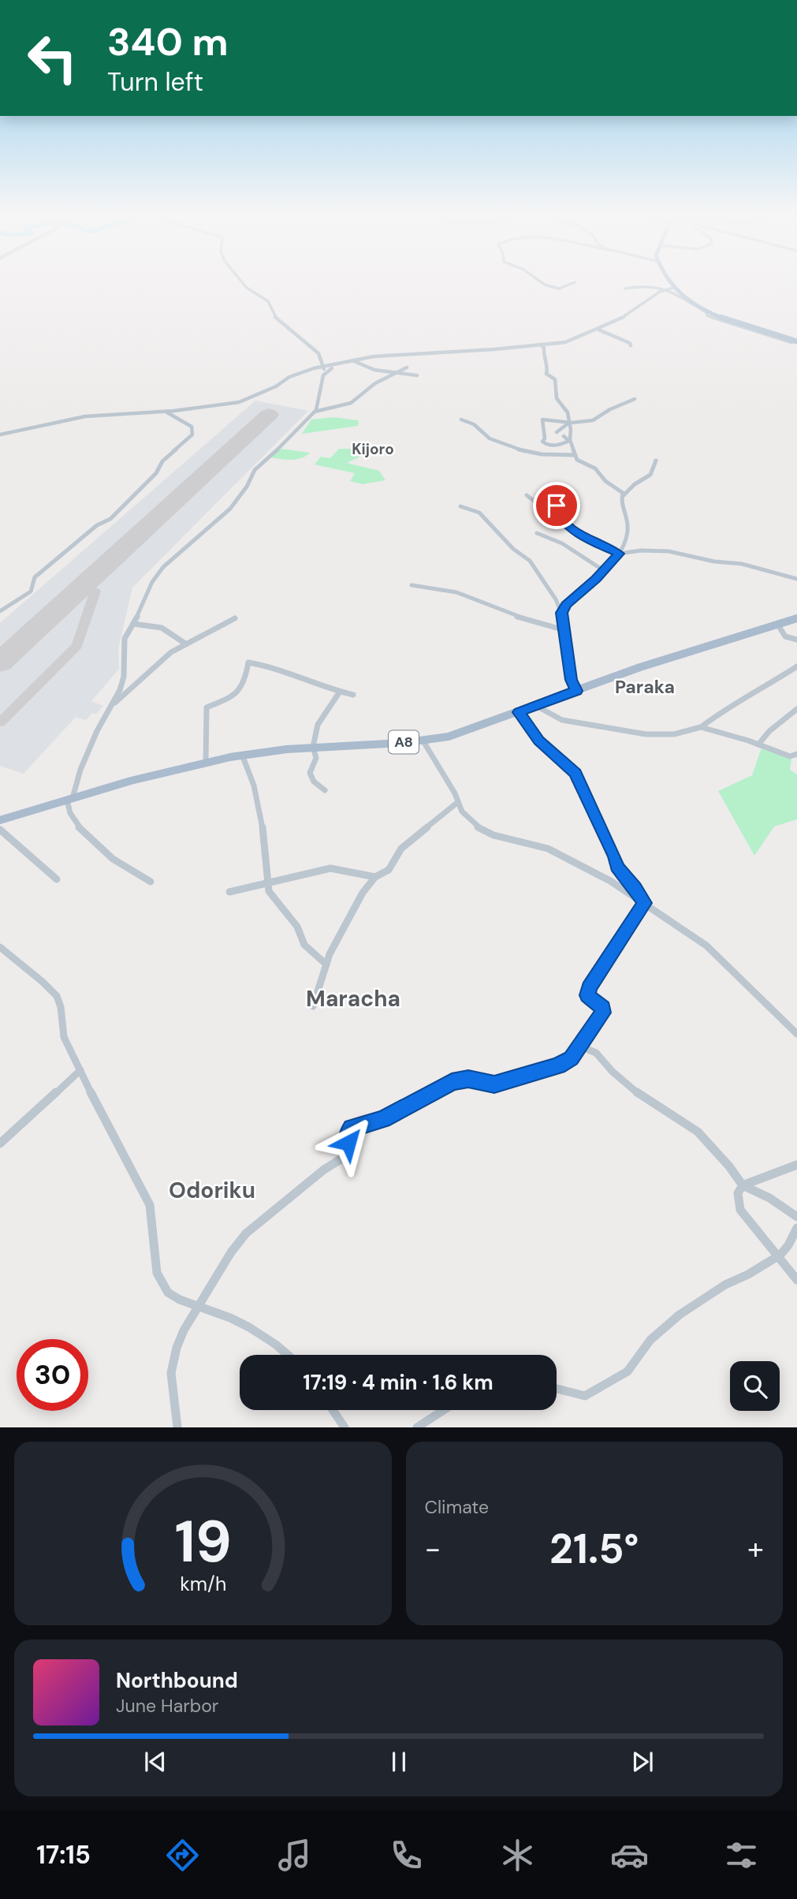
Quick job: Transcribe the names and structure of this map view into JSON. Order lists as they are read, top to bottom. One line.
{"streets":{"main road":["A8"]},"districts":["Kijoro","Paraka","Maracha","Odoriku"],"page":{"turn":["340 m","Turn left"],"limit":"30","trip":"17:19 · 4 min · 1.6 km","tile":"Climate","heat":["−","21.5°","+"],"song":["Northbound","June Harbor"],"tabs":"17:15","gauge":["19","km/h"]}}
